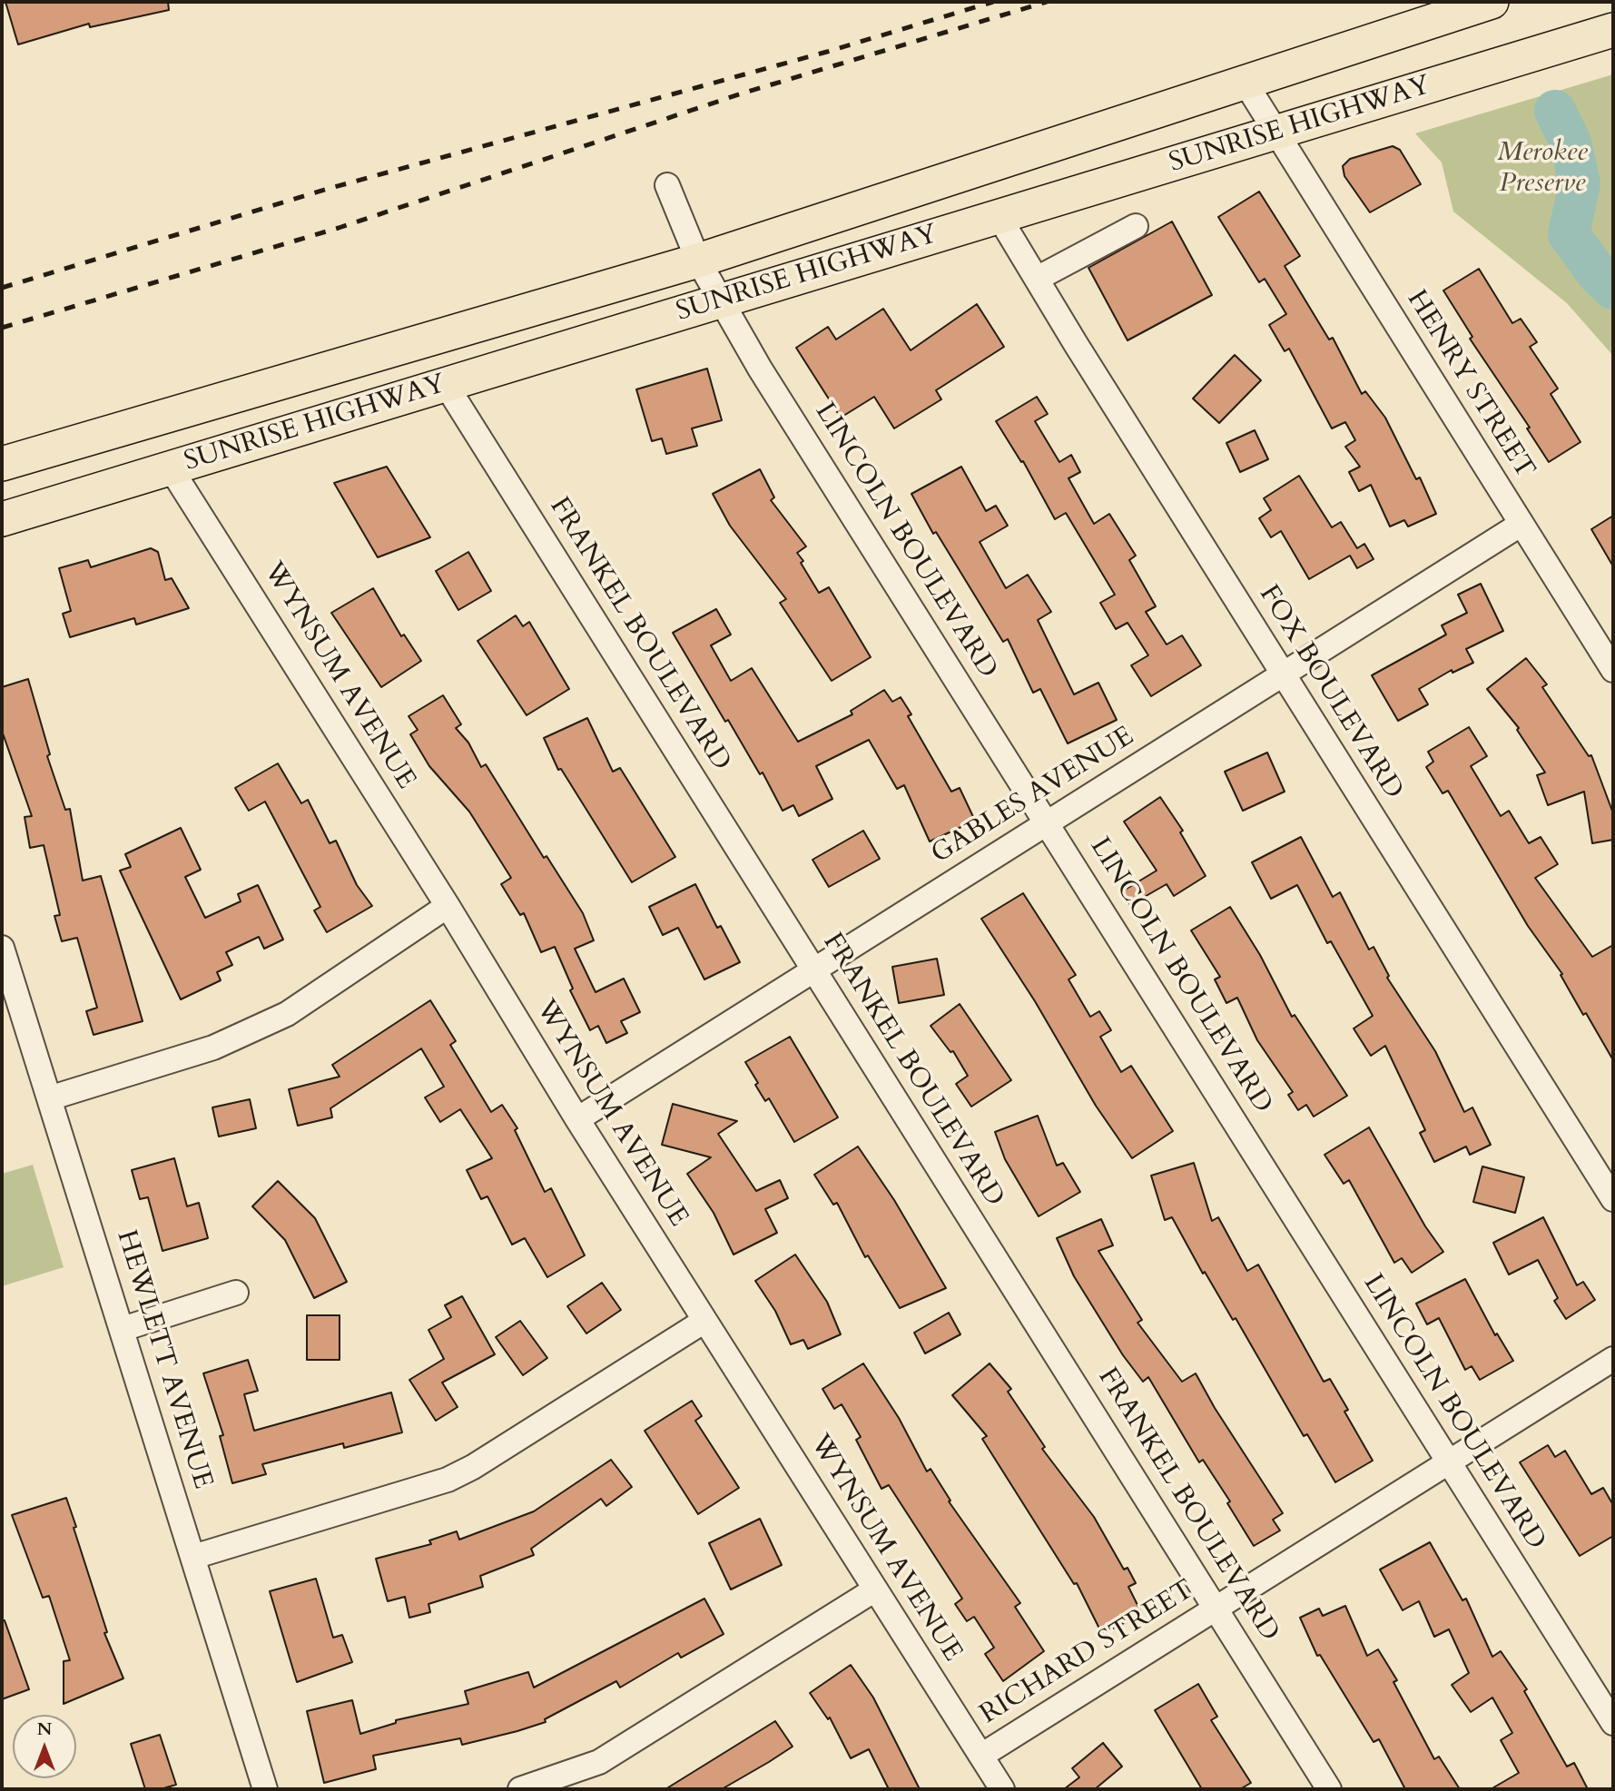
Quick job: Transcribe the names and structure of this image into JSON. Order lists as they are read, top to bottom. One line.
{"streets":{"highway":["SUNRISE HIGHWAY"],"street":["HENRY STREET","LINCOLN BOULEVARD","FRANKEL BOULEVARD","WYNSUM AVENUE","FOX BOULEVARD","GABLES AVENUE","HEWLETT AVENUE","RICHARD STREET"]},"crossings":[["SUNRISE HIGHWAY","HENRY STREET"],["SUNRISE HIGHWAY","LINCOLN BOULEVARD"],["SUNRISE HIGHWAY","FRANKEL BOULEVARD"],["SUNRISE HIGHWAY","WYNSUM AVENUE"],["SUNRISE HIGHWAY","FOX BOULEVARD"],["HENRY STREET","GABLES AVENUE"],["LINCOLN BOULEVARD","GABLES AVENUE"],["LINCOLN BOULEVARD","RICHARD STREET"],["FRANKEL BOULEVARD","GABLES AVENUE"],["FRANKEL BOULEVARD","RICHARD STREET"],["WYNSUM AVENUE","GABLES AVENUE"],["WYNSUM AVENUE","RICHARD STREET"],["FOX BOULEVARD","GABLES AVENUE"]],"parks":["Merokee Preserve"],"north":"top"}
